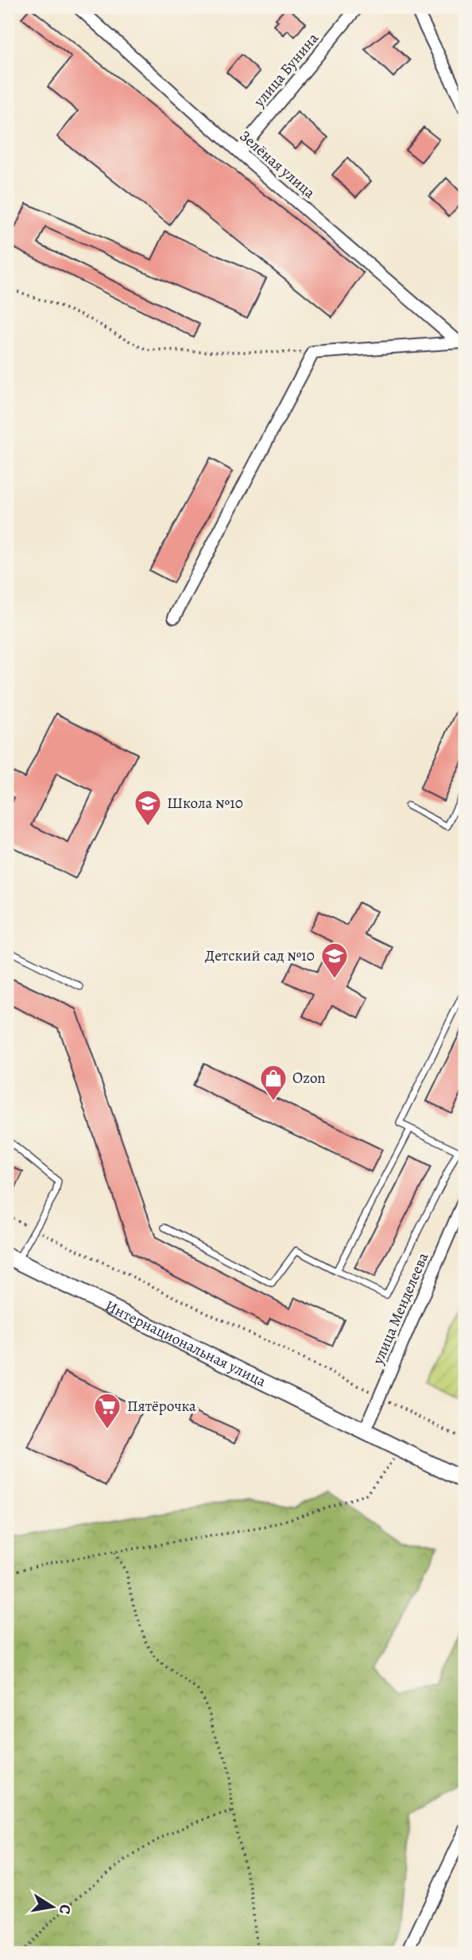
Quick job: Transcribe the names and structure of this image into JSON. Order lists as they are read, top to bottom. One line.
{"streets":{"street":["улица Бунина","Зелёная улица","улица Менделеева","Интернациональная улица"]},"crossings":[["улица Бунина","Зелёная улица"],["улица Менделеева","Интернациональная улица"]],"places":{"school or university":["Школа №10","Детский сад №10"],"shop":["Ozon"],"supermarket":["Пятёрочка"]},"north":"right"}
